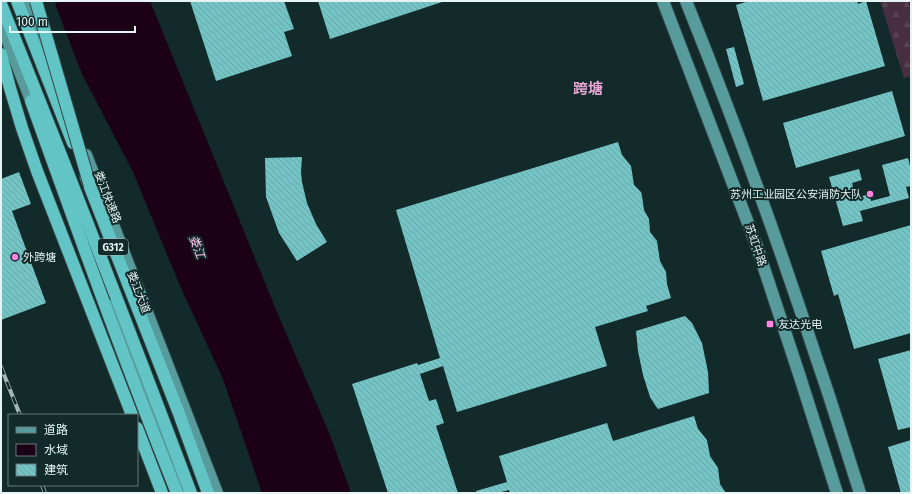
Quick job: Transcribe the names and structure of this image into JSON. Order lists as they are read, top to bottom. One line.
{"streets":{"highway":["娄江快速路","G312"],"main road":["苏虹中路","娄江大道"]},"districts":["跨塘"],"water":["娄江"],"places":{"other":["苏州工业园区公安消防大队","外跨塘"],"transit":["友达光电"]},"legend":["道路","水域","建筑"],"scale_bar":"100 m"}
